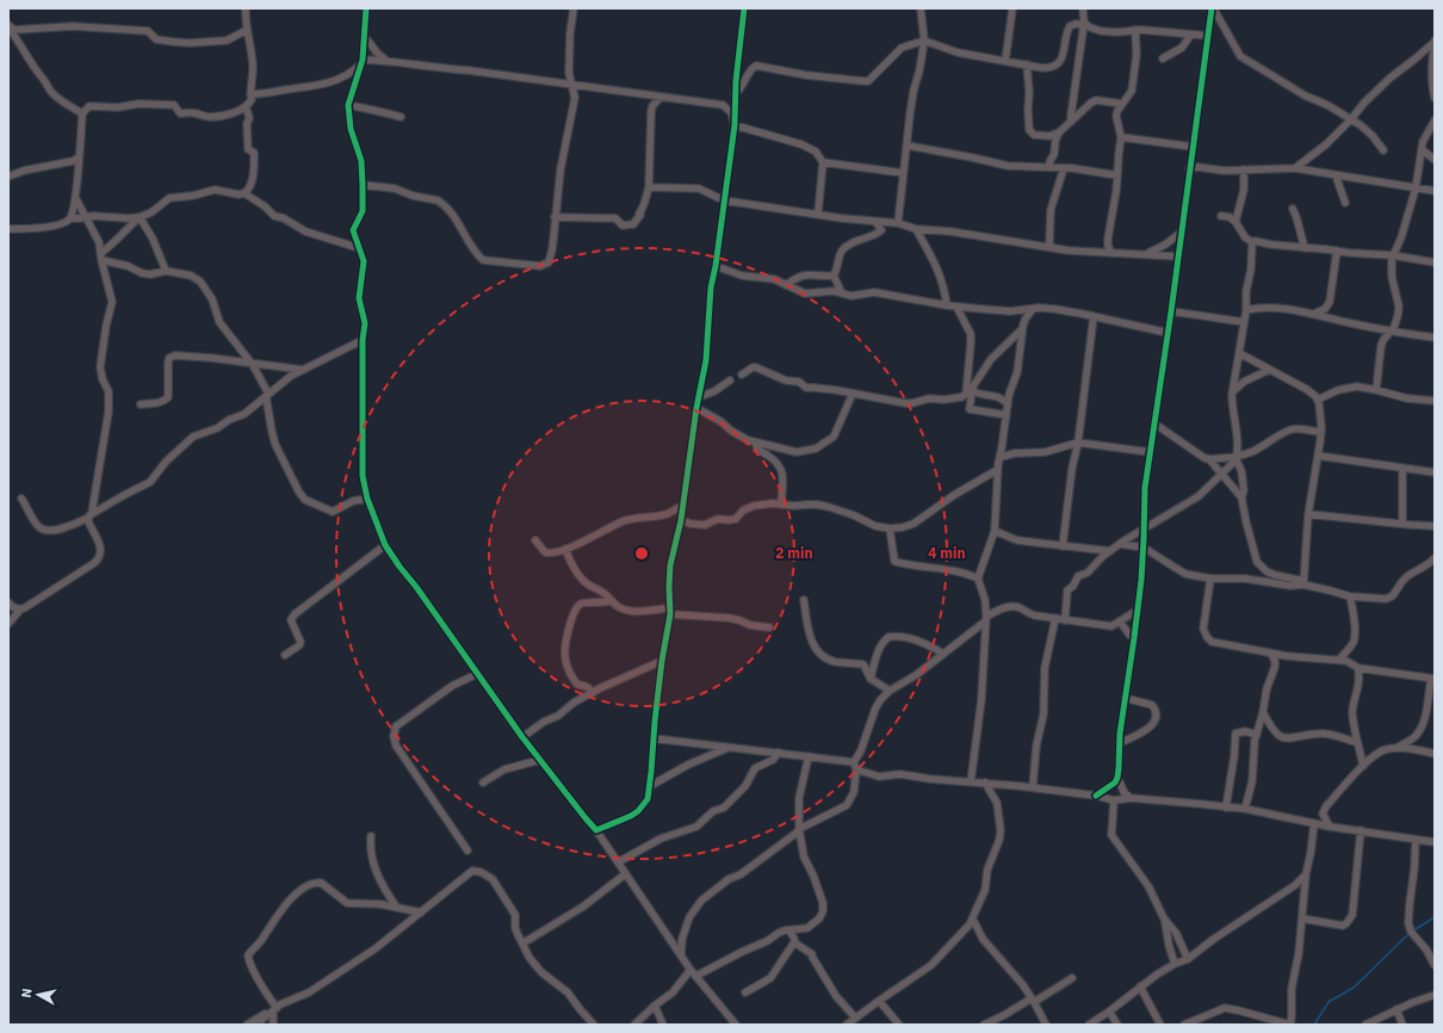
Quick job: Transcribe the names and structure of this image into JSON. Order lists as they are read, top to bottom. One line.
{"north":"left","rings":["2 min","4 min"]}
